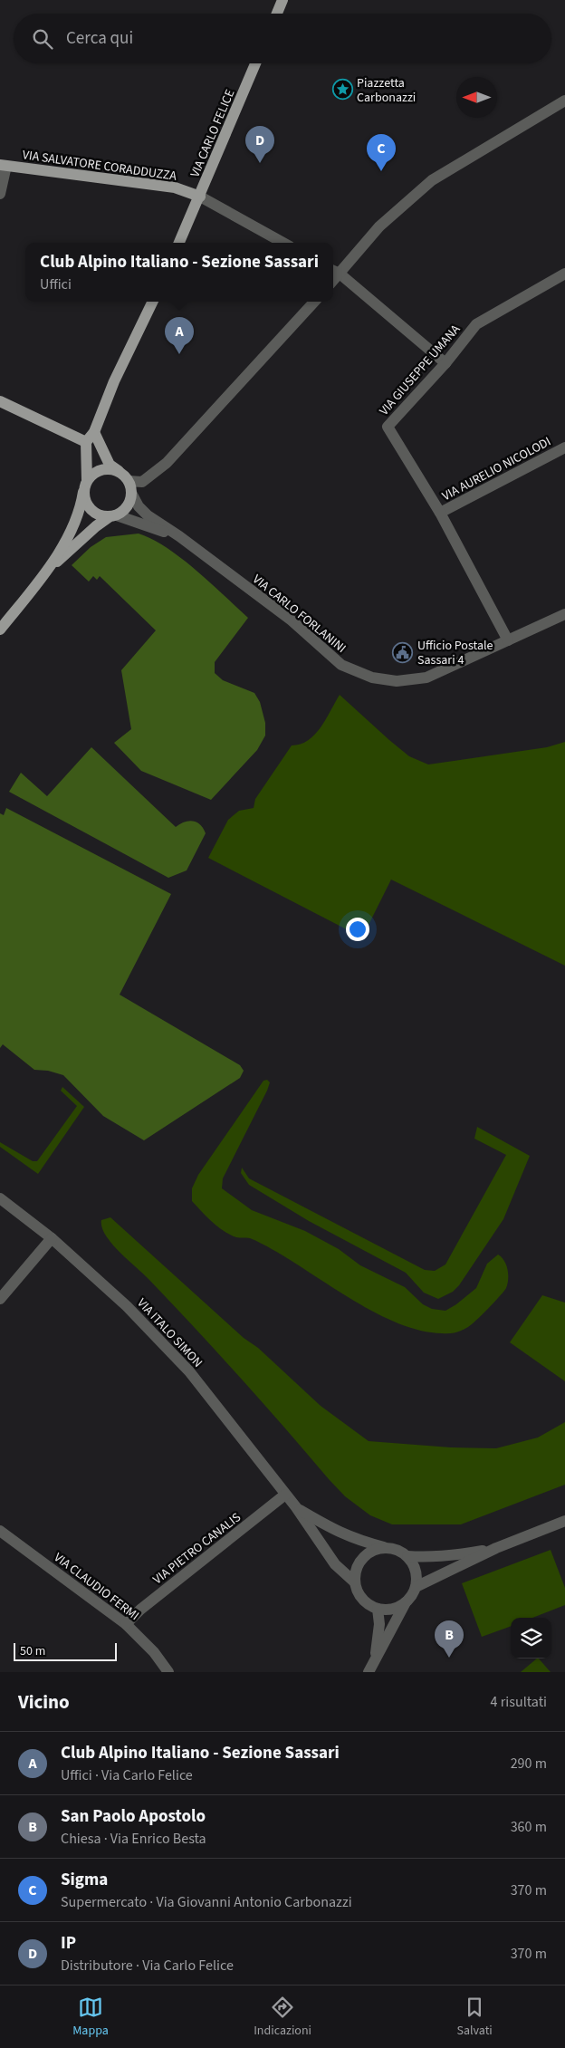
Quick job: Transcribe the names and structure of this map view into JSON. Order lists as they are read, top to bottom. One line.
{"streets":{"main road":["VIA CARLO FELICE","VIA SALVATORE CORADDUZZA"],"street":["VIA GIUSEPPE UMANA","VIA AURELIO NICOLODI","VIA CARLO FORLANINI","VIA ITALO SIMON","VIA PIETRO CANALIS","VIA CLAUDIO FERMI"]},"crossings":[["VIA CARLO FELICE","VIA SALVATORE CORADDUZZA"],["VIA GIUSEPPE UMANA","VIA AURELIO NICOLODI"],["VIA GIUSEPPE UMANA","VIA CARLO FORLANINI"],["VIA ITALO SIMON","VIA PIETRO CANALIS"],["VIA PIETRO CANALIS","VIA CLAUDIO FERMI"]],"places":{"place":["Piazzetta Carbonazzi"],"public building":["Ufficio Postale Sassari 4"]},"scale_bar":"50 m","north":"left","page":{"search":"Cerca qui","pins":["D","C","A","B"],"popup":["Club Alpino Italiano - Sezione Sassari","Uffici"],"scale":"50 m","heading":["Vicino","4 risultati"],"list":[{"mark":"A","name":"Club Alpino Italiano - Sezione Sassari","note":"Uffici · Via Carlo Felice","value":"290 m"},{"mark":"B","name":"San Paolo Apostolo","note":"Chiesa · Via Enrico Besta","value":"360 m"},{"mark":"C","name":"Sigma","note":"Supermercato · Via Giovanni Antonio Carbonazzi","value":"370 m"},{"mark":"D","name":"IP","note":"Distributore · Via Carlo Felice","value":"370 m"}],"nav":["Mappa","Indicazioni","Salvati"]}}
